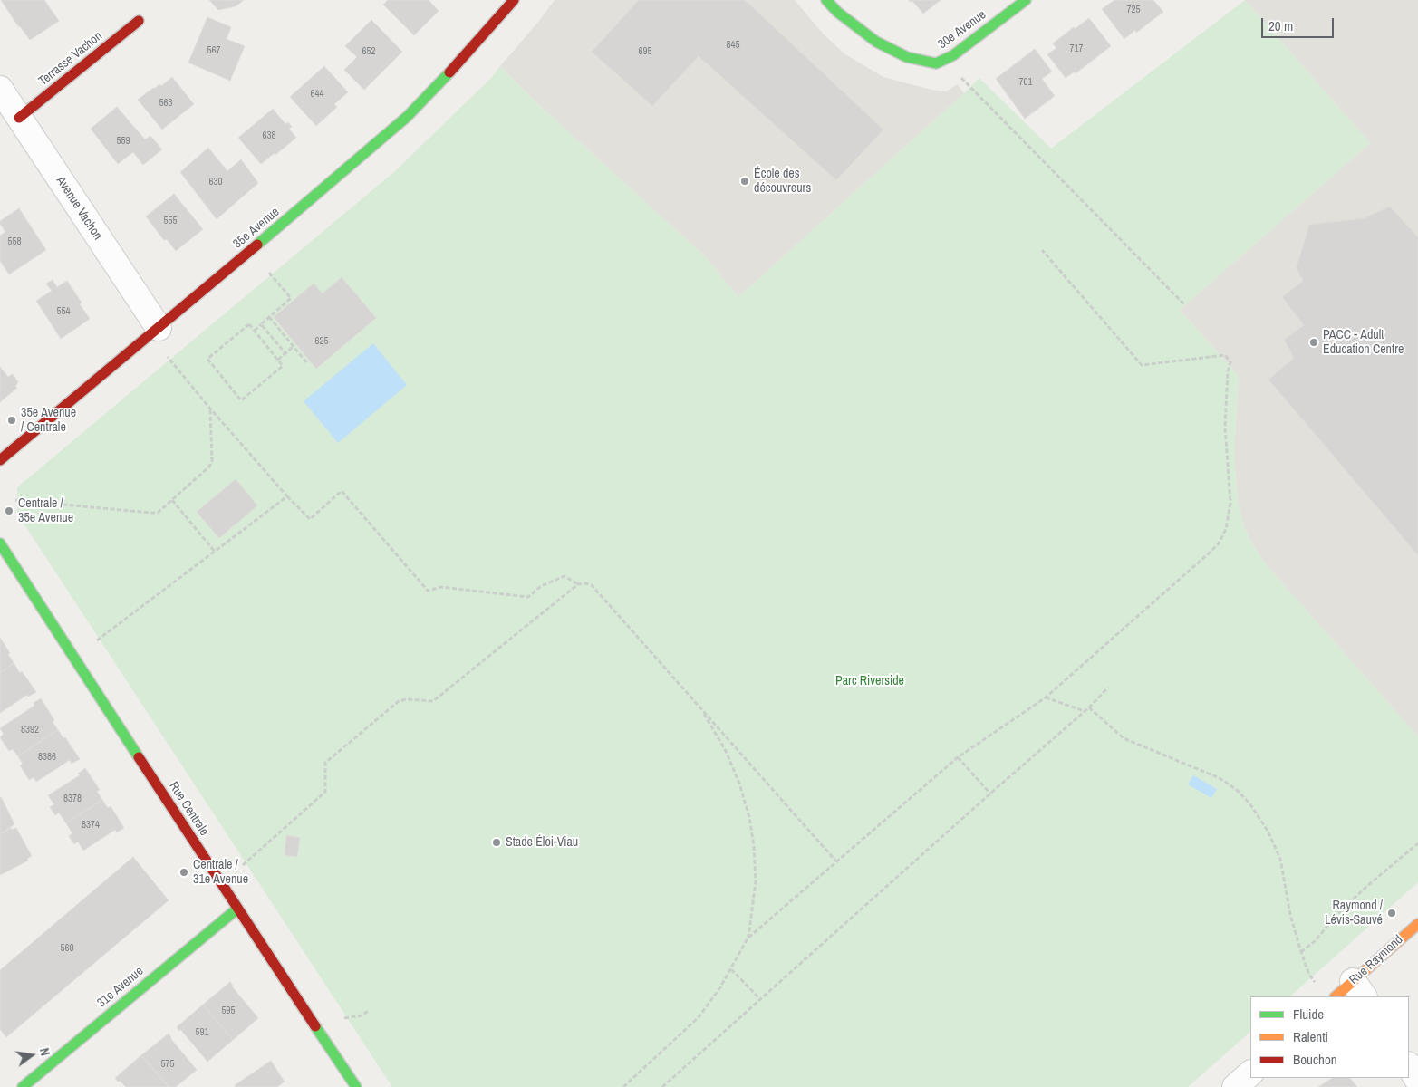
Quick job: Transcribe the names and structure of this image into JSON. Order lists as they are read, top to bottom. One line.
{"streets":{"street":["30e Avenue","Terrasse Vachon","Avenue Vachon","35e Avenue","Rue Centrale","Rue Raymond","31e Avenue"]},"crossings":[["Terrasse Vachon","Avenue Vachon"],["Avenue Vachon","35e Avenue"],["Rue Centrale","31e Avenue"]],"parks":["Parc Riverside"],"places":["École des découvreurs","PACC - Adult Education Centre","35e Avenue / Centrale","Centrale / 35e Avenue","Stade Éloi-Viau","Centrale / 31e Avenue","Raymond / Lévis-Sauvé"],"house_numbers":["725","845","717","567","652","695","701","644","563","638","559","630","555","558","554","625","8392","8386","8378","8374","560","595","591","575"],"legend":["Fluide","Ralenti","Bouchon"],"scale_bar":"20 m","north":"right"}
